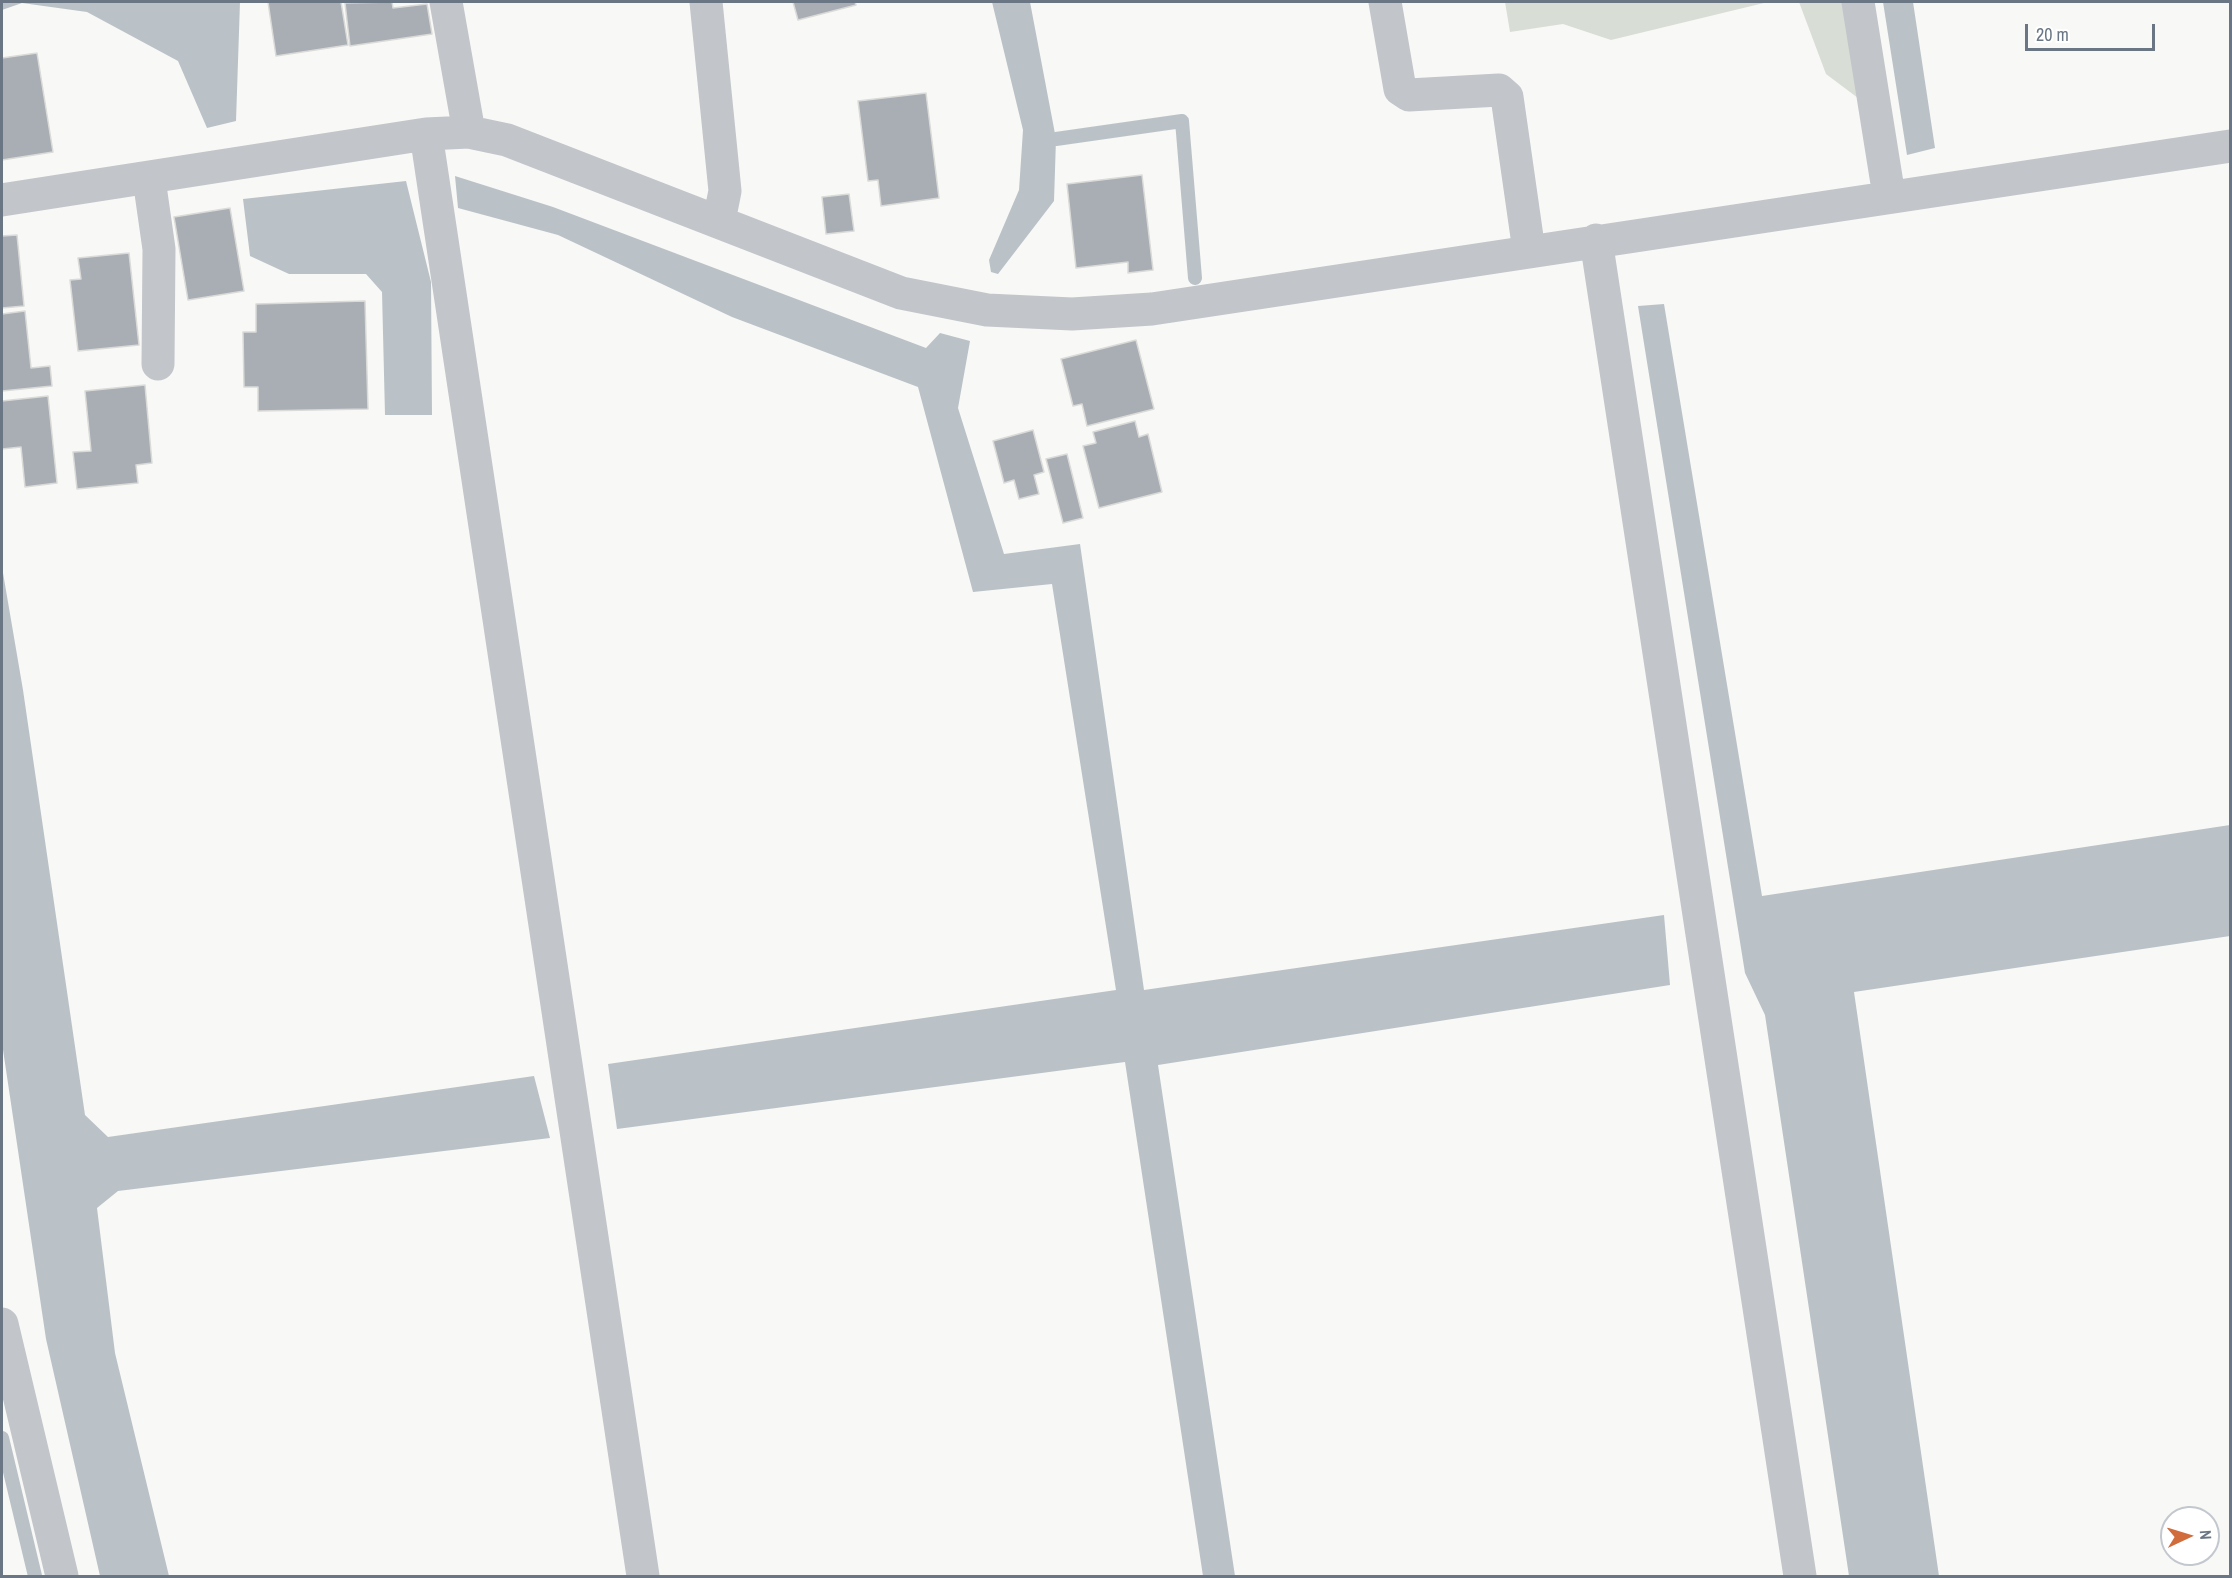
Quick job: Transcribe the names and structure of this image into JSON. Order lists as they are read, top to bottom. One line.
{"scale_bar":"20 m","north":"right"}
